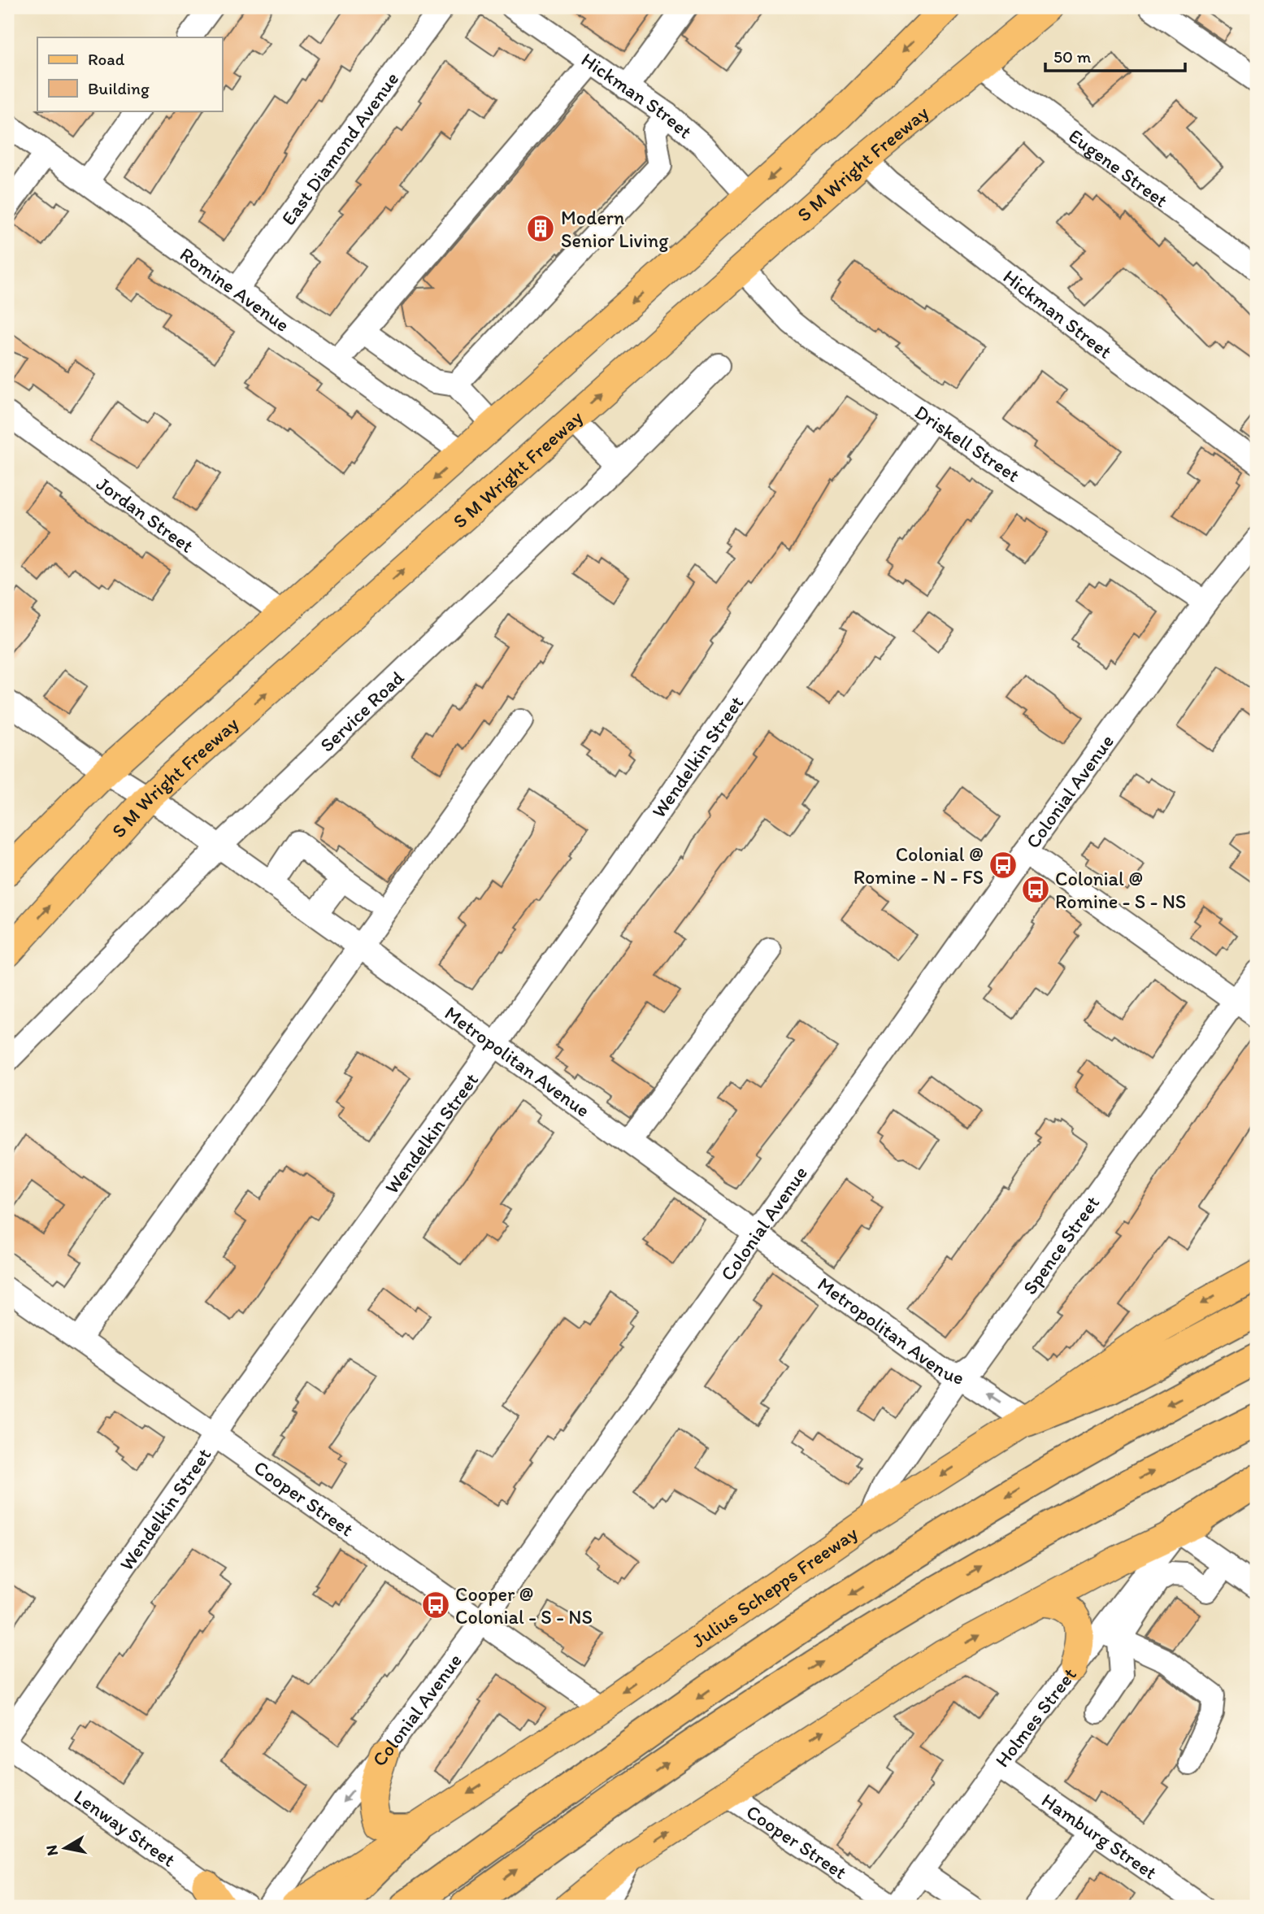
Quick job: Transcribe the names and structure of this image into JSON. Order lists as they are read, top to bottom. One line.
{"streets":{"main road":["S M Wright Freeway","Julius Schepps Freeway"],"street":["Hickman Street","East Diamond Avenue","Eugene Street","Romine Avenue","Driskell Street","Jordan Street","Service Road","Wendelkin Street","Colonial Avenue","Metropolitan Avenue","Spence Street","Cooper Street","Holmes Street","Lenway Street","Hamburg Street"]},"crossings":[["Hickman Street","S M Wright Freeway"],["East Diamond Avenue","Romine Avenue"],["S M Wright Freeway","Eugene Street"],["S M Wright Freeway","Driskell Street"],["S M Wright Freeway","Metropolitan Avenue"],["Driskell Street","Wendelkin Street"],["Driskell Street","Colonial Avenue"],["Service Road","Metropolitan Avenue"],["Wendelkin Street","Metropolitan Avenue"],["Wendelkin Street","Cooper Street"],["Colonial Avenue","Metropolitan Avenue"],["Colonial Avenue","Cooper Street"],["Metropolitan Avenue","Spence Street"],["Metropolitan Avenue","Julius Schepps Freeway"],["Spence Street","Julius Schepps Freeway"],["Cooper Street","Julius Schepps Freeway"],["Cooper Street","Holmes Street"],["Holmes Street","Hamburg Street"]],"places":{"building":["Modern Senior Living"],"bus stop":["Colonial @ Romine - N - FS","Colonial @ Romine - S - NS","Cooper @ Colonial - S - NS"]},"legend":["Road","Building"],"scale_bar":"50 m","north":"left"}
